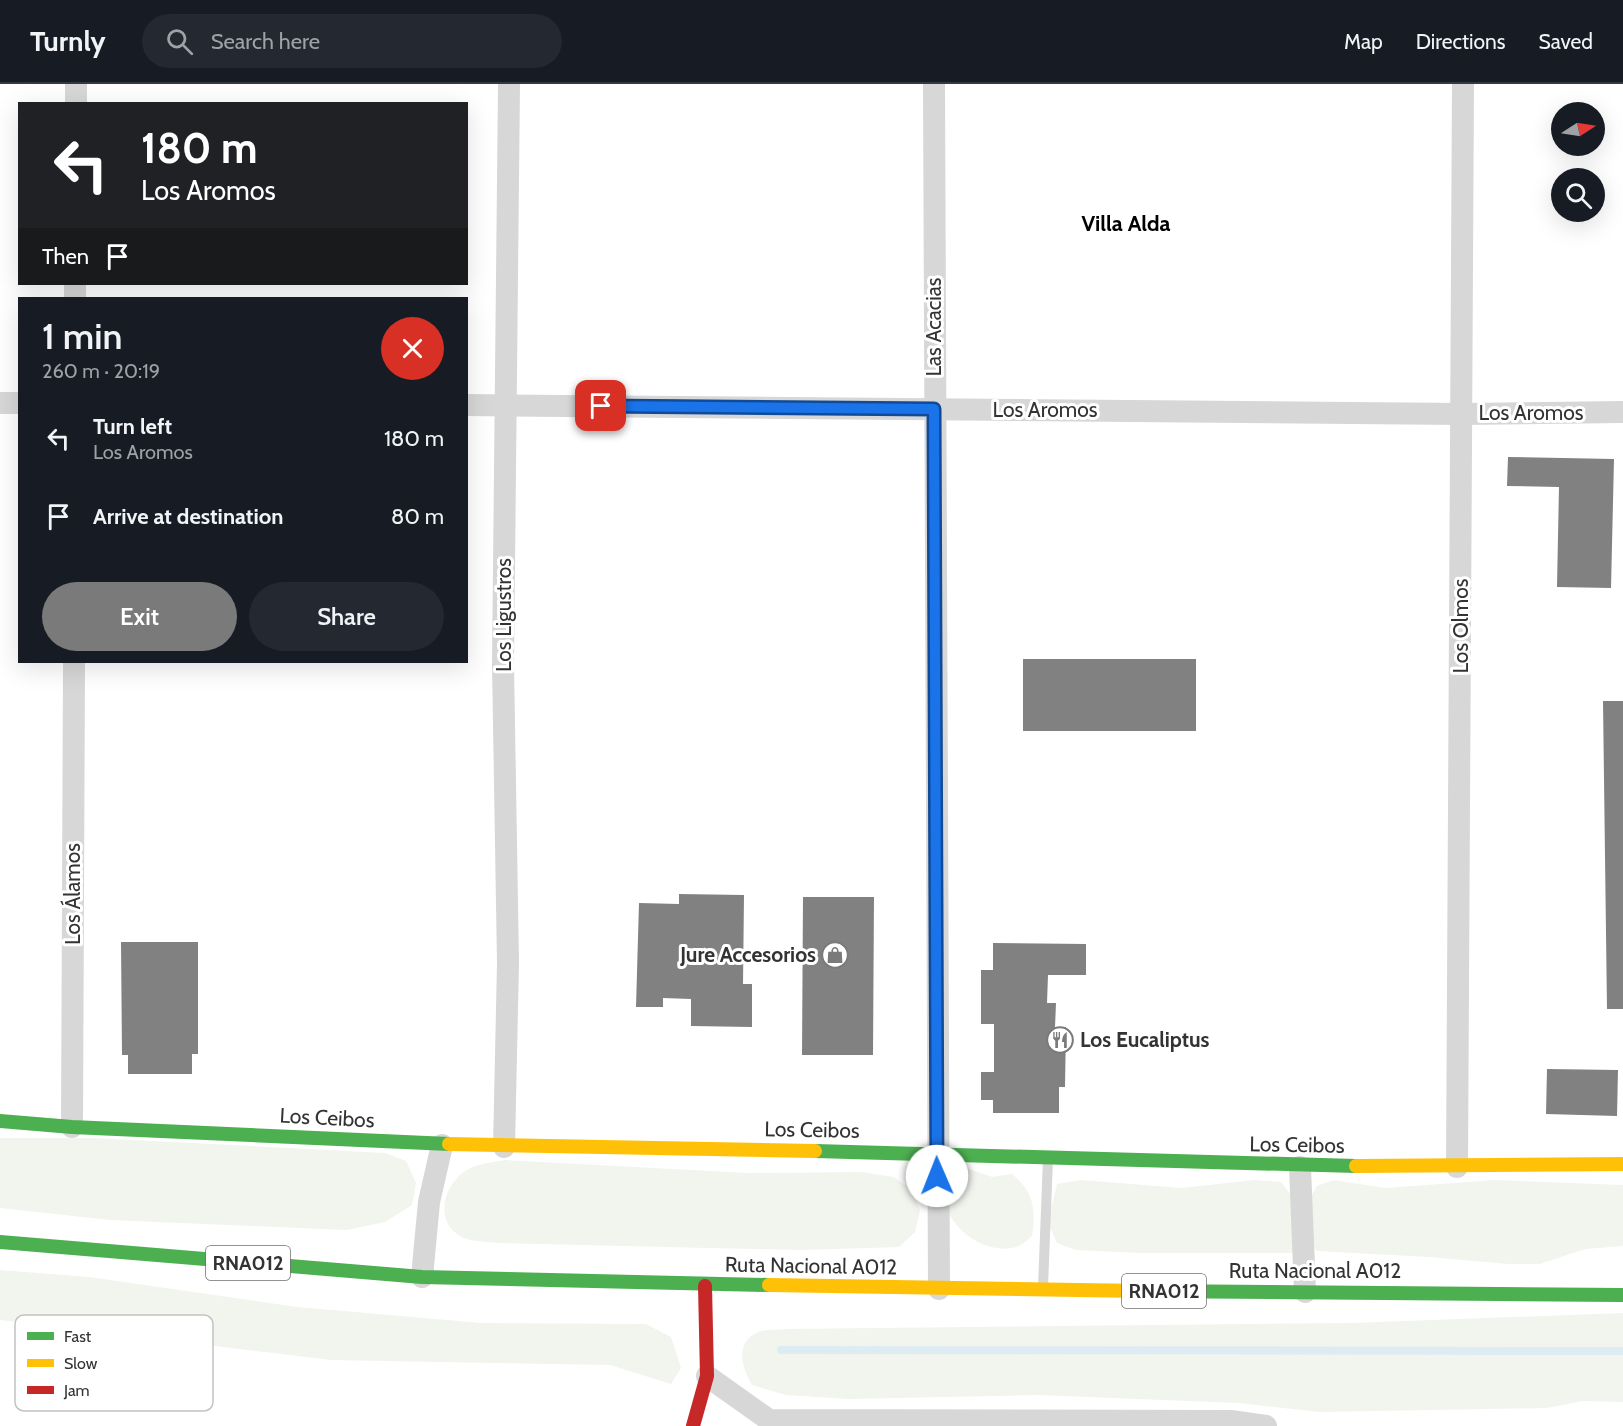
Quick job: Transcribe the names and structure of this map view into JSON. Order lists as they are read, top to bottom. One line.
{"streets":{"main road":["Los Ceibos","RNA012","Ruta Nacional A012"],"street":["Las Acacias","Los Aromos","Los Ligustros","Los Olmos","Los Álamos"]},"crossings":[["Las Acacias","Los Aromos"],["Las Acacias","Los Ceibos"],["Las Acacias","Ruta Nacional A012"],["Los Aromos","Los Ligustros"],["Los Aromos","Los Olmos"],["Los Ligustros","Los Ceibos"],["Los Olmos","Los Ceibos"],["Los Álamos","Los Ceibos"]],"districts":["Villa Alda"],"places":{"shop":["Jure Accesorios"],"restaurant":["Los Eucaliptus"]},"legend":["Fast","Slow","Jam"],"north":"right","page":{"header":"Turnly","search":"Search here","nav":["Map","Directions","Saved"],"turn":["180 m","Los Aromos"],"then":"Then","heading":["1 min","260 m · 20:19"],"list":[{"name":"Turn left","note":"Los Aromos","value":"180 m"},{"name":"Arrive at destination","value":"80 m"}],"buttons":["Exit","Share"]}}
